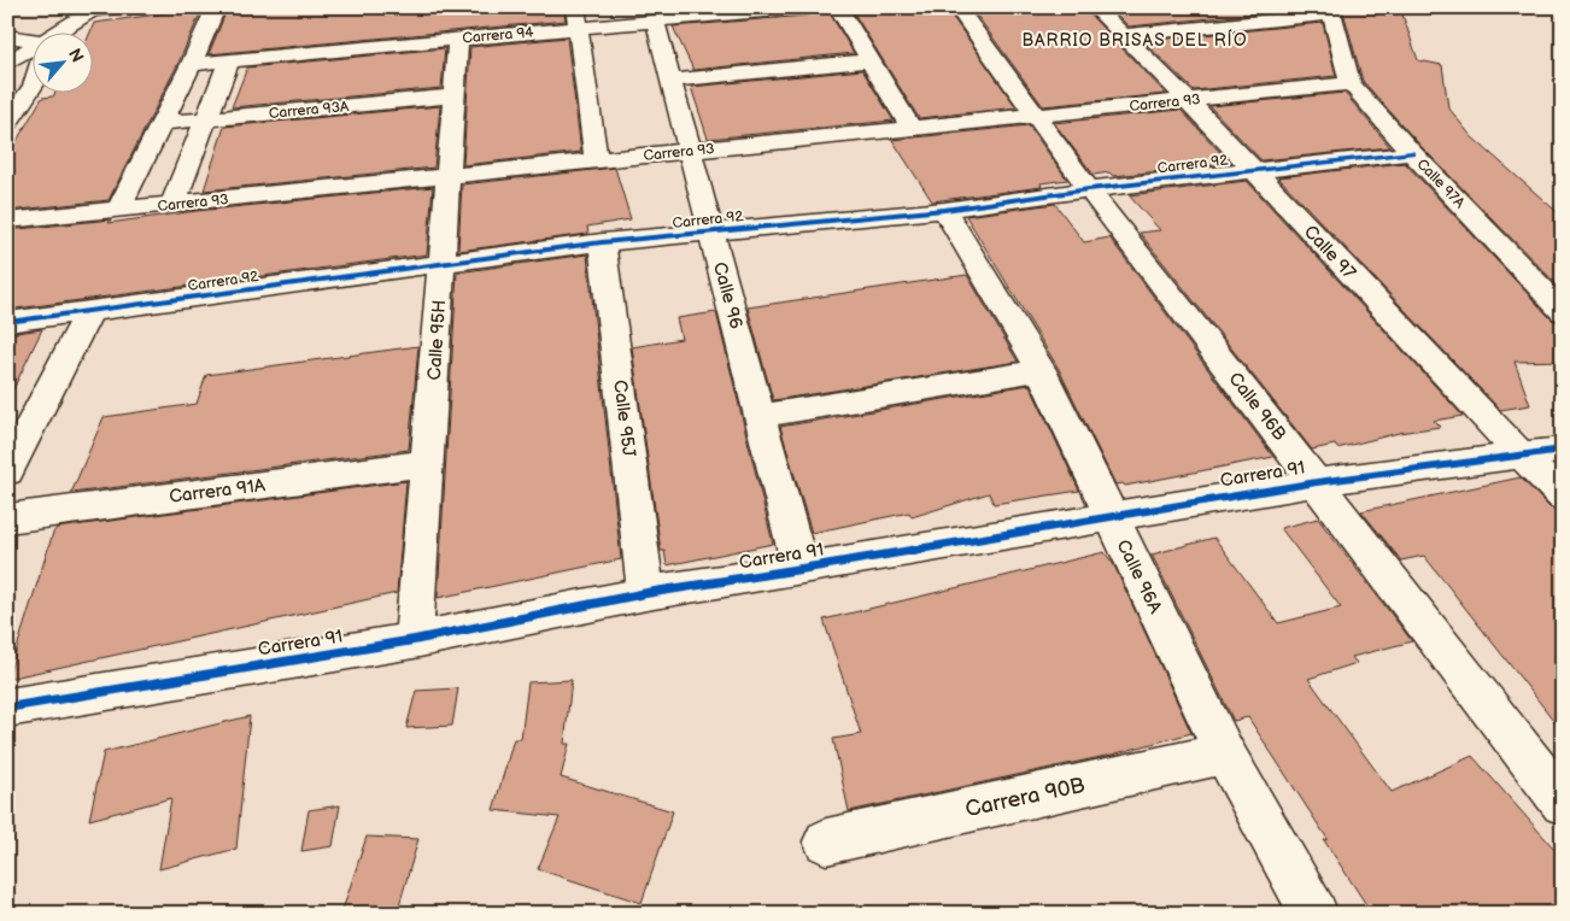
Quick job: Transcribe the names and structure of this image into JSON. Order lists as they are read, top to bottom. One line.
{"streets":{"street":["Carrera 94","Carrera 93","Carrera 93A","Carrera 92","Calle 97A","Calle 97","Calle 96","Calle 95H","Calle 96B","Calle 95J","Carrera 91","Carrera 91A","Calle 96A","Carrera 90B"]},"crossings":[["Carrera 94","Calle 96"],["Carrera 94","Calle 95H"],["Carrera 93","Calle 97A"],["Carrera 93","Calle 97"],["Carrera 93","Calle 96"],["Carrera 93","Calle 95H"],["Carrera 93","Calle 96B"],["Carrera 93A","Calle 95H"],["Carrera 92","Calle 97A"],["Carrera 92","Calle 97"],["Carrera 92","Calle 96"],["Carrera 92","Calle 95H"],["Carrera 92","Calle 96B"],["Carrera 92","Calle 95J"],["Carrera 92","Calle 96A"],["Calle 97","Carrera 91"],["Calle 96","Carrera 91"],["Calle 95H","Carrera 91"],["Calle 95H","Carrera 91A"],["Calle 96B","Carrera 91"],["Calle 95J","Carrera 91"],["Carrera 91","Calle 96A"],["Calle 96A","Carrera 90B"]],"districts":["BARRIO BRISAS DEL RÍO"],"north":"top right"}
